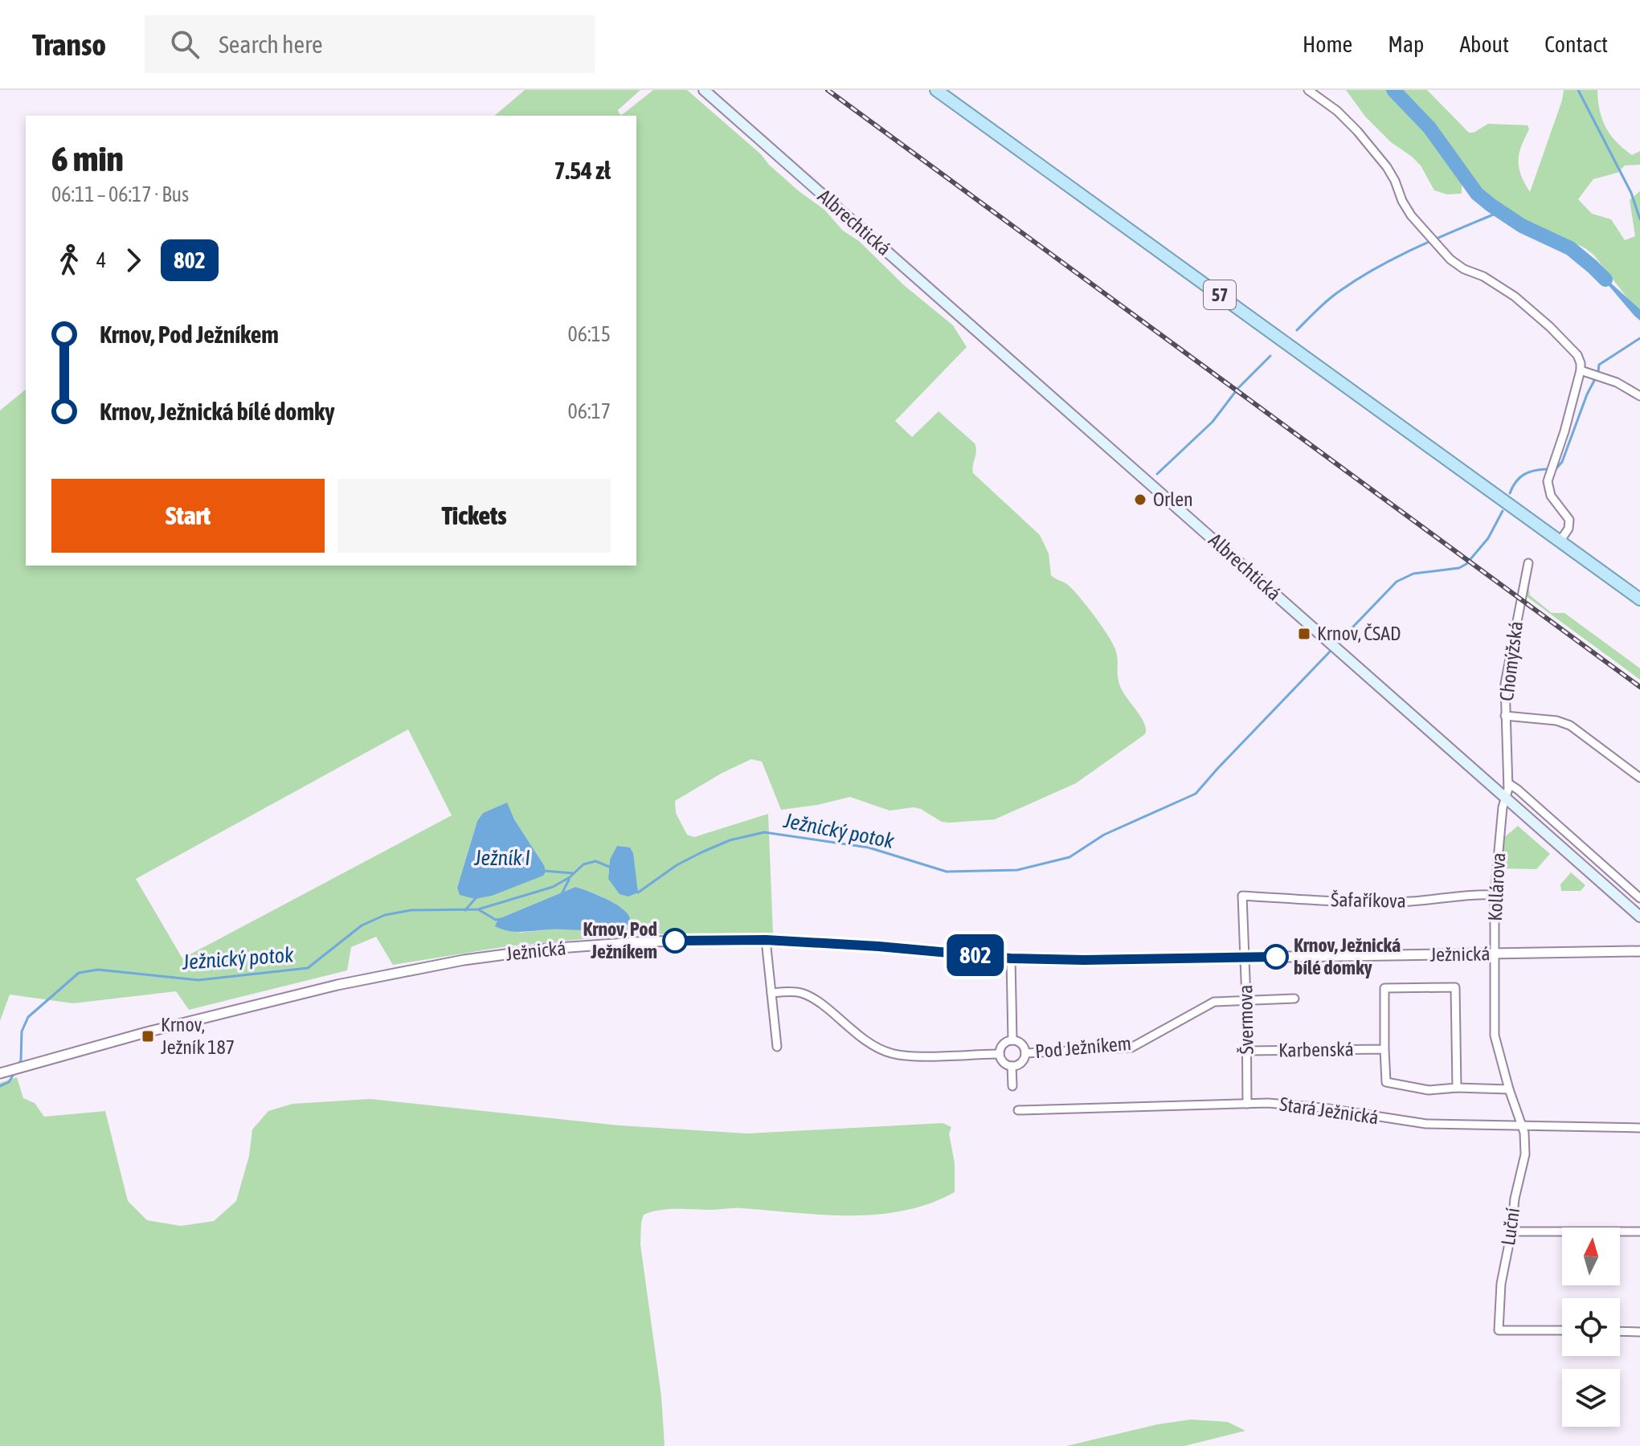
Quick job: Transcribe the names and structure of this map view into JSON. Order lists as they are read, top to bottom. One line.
{"streets":{"main road":["Albrechtická","57"],"street":["Chomýžská","Kollárova","Šafaříkova","Ježnická","Švermova","Pod Ježníkem","Karbenská","Stará Ježnická","Luční"]},"crossings":[["Albrechtická","Chomýžská"],["Albrechtická","Kollárova"],["Chomýžská","Kollárova"],["Kollárova","Šafaříkova"],["Kollárova","Ježnická"],["Kollárova","Stará Ježnická"],["Kollárova","Luční"],["Šafaříkova","Švermova"],["Ježnická","Švermova"],["Ježnická","Pod Ježníkem"],["Švermova","Pod Ježníkem"],["Švermova","Karbenská"],["Švermova","Stará Ježnická"],["Stará Ježnická","Luční"]],"water":["Ježnický potok","Ježník I"],"places":{"other":["Orlen","Krnov, Pod Ježníkem","Krnov, Ježnická bílé domky"],"transit":["Krnov, ČSAD","Krnov, Ježník 187"]},"lines":["bus line 802"],"north":"top","page":{"header":"Transo","search":"Search here","nav":["Home","Map","About","Contact"],"on_map":"802","heading":["6 min","06:11 – 06:17 · Bus","7.54 zł"],"legs":["4","802"],"list":[{"name":"Krnov, Pod Ježníkem","value":"06:15"},{"name":"Krnov, Ježnická bílé domky","value":"06:17"}],"buttons":["Start","Tickets"]}}
